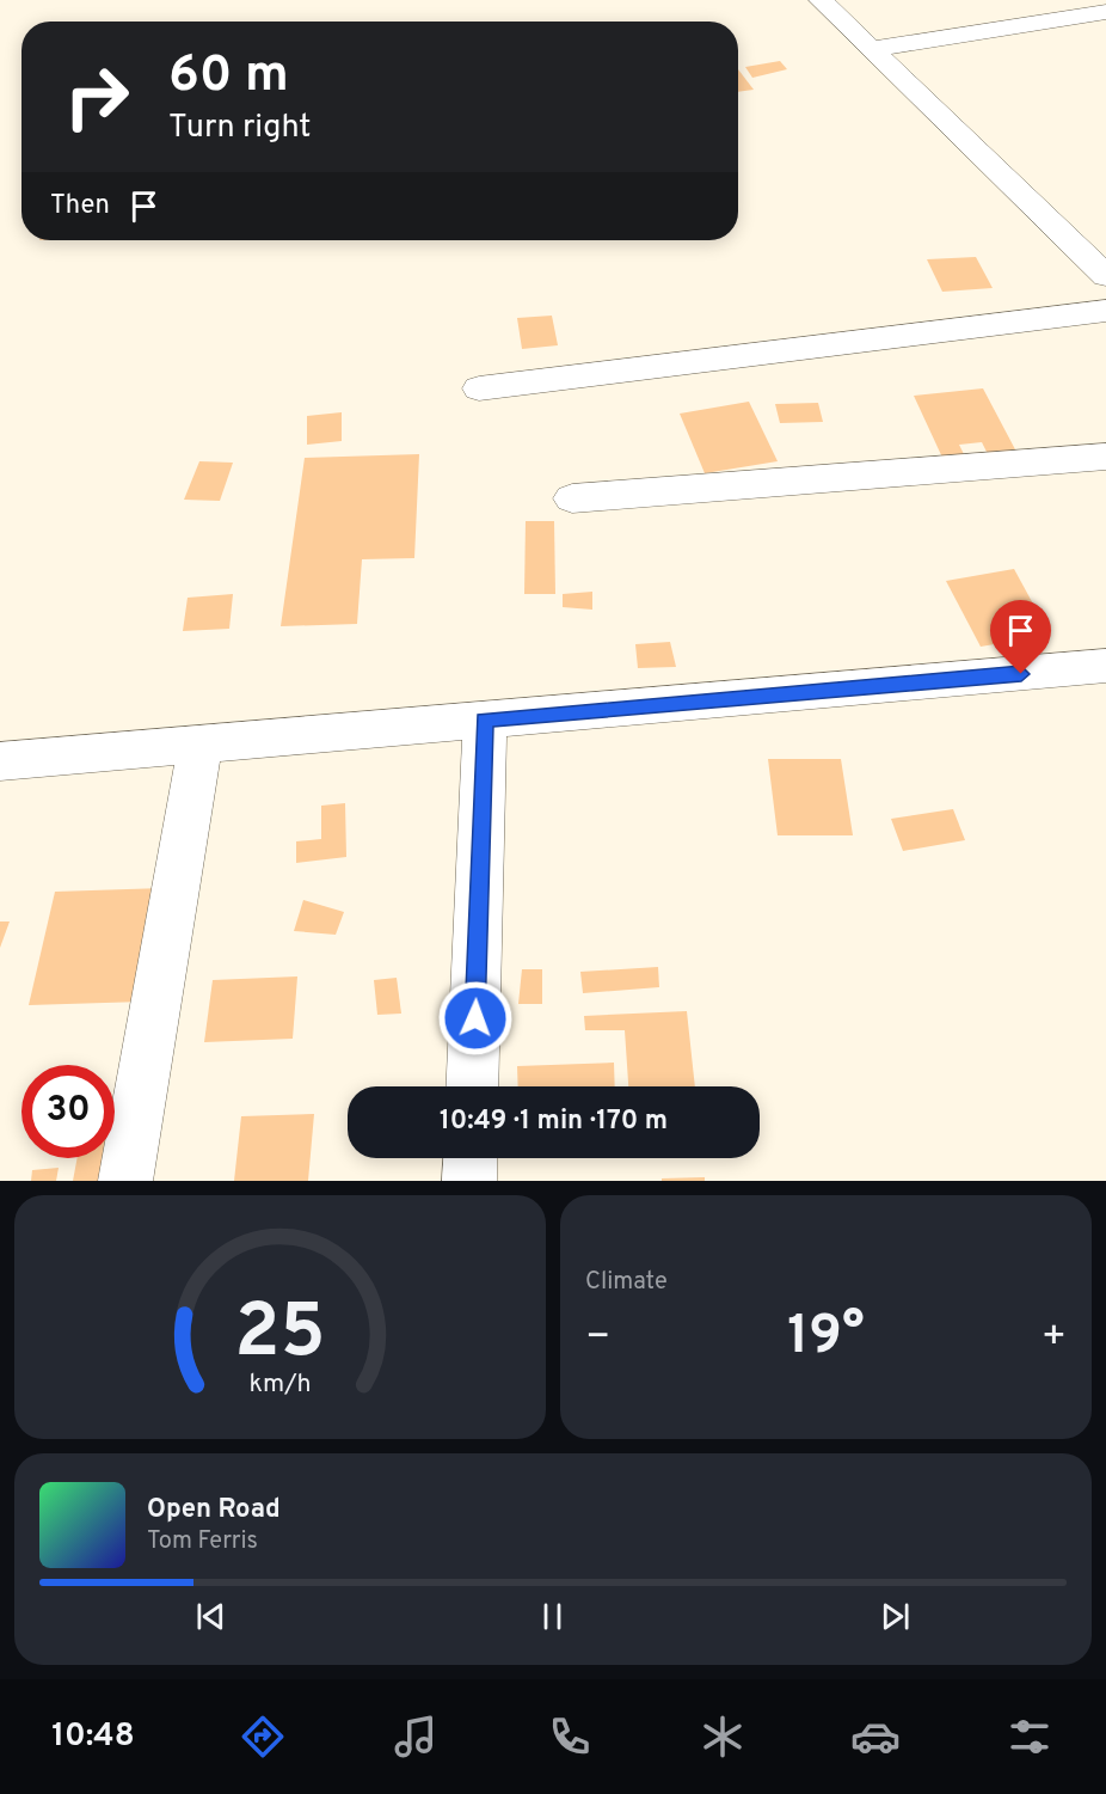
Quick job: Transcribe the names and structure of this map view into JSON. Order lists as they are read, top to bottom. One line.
{"page":{"turn":["60 m","Turn right"],"then":"Then","limit":"30","trip":"10:49 · 1 min · 170 m","tile":"Climate","heat":["−","19°","+"],"song":["Open Road","Tom Ferris"],"tabs":"10:48","gauge":["25","km/h"]}}
